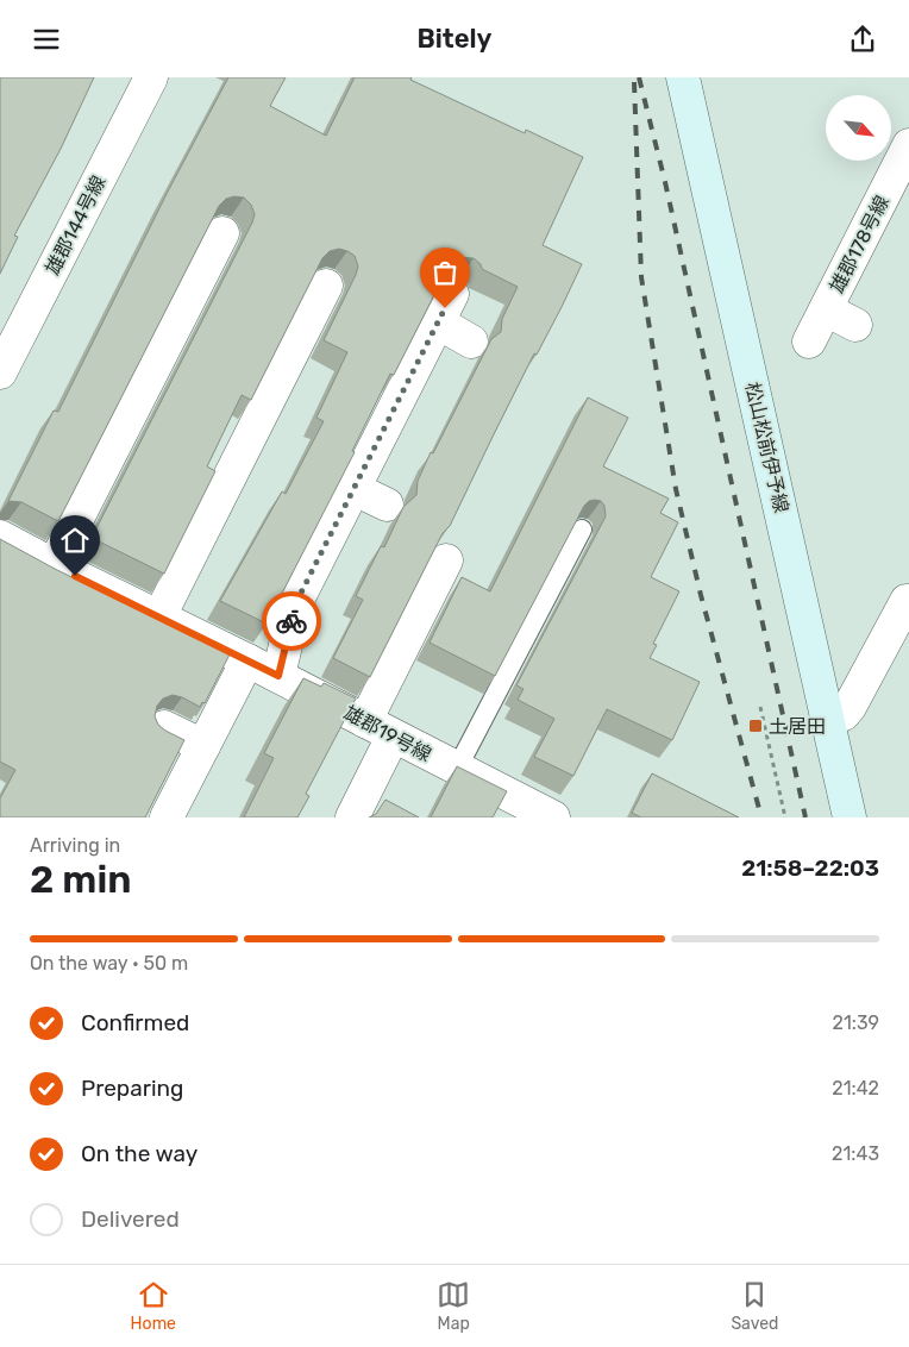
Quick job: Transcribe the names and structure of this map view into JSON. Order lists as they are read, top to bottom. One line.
{"streets":{"main road":["松山松前伊予線"],"street":["雄郡144号線","雄郡178号線","雄郡19号線"]},"places":{"transit":["土居田"]},"north":"bottom right","page":{"header":"Bitely","heading":["2 min","Arriving in","21:58–22:03"],"bar":"On the way · 50 m","list":[["Confirmed","21:39"],["Preparing","21:42"],["On the way","21:43"],"Delivered"],"tabs":["Home","Map","Saved"]}}
